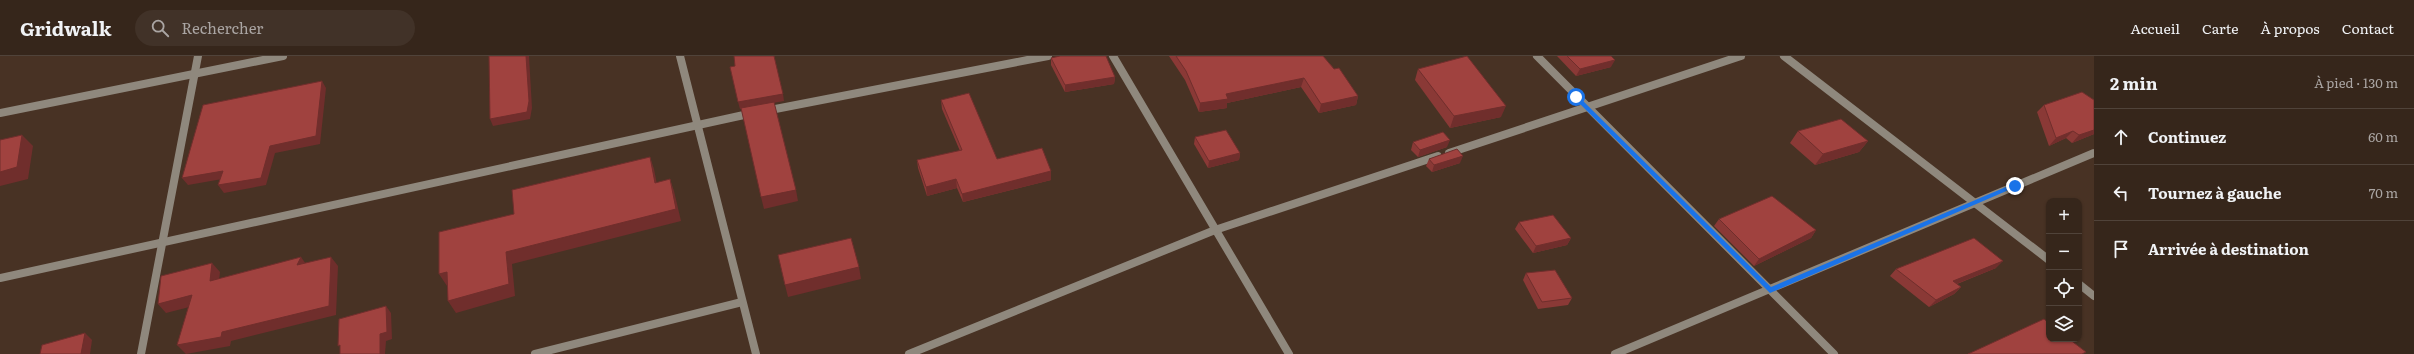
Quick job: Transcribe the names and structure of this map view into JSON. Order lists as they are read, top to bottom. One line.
{"page":{"header":"Gridwalk","search":"Rechercher","nav":["Accueil","Carte","À propos","Contact"],"heading":["2 min","À pied · 130 m"],"list":[["Continuez","60 m"],["Tournez à gauche","70 m"],"Arrivée à destination"],"map_buttons":["+","−"]}}
